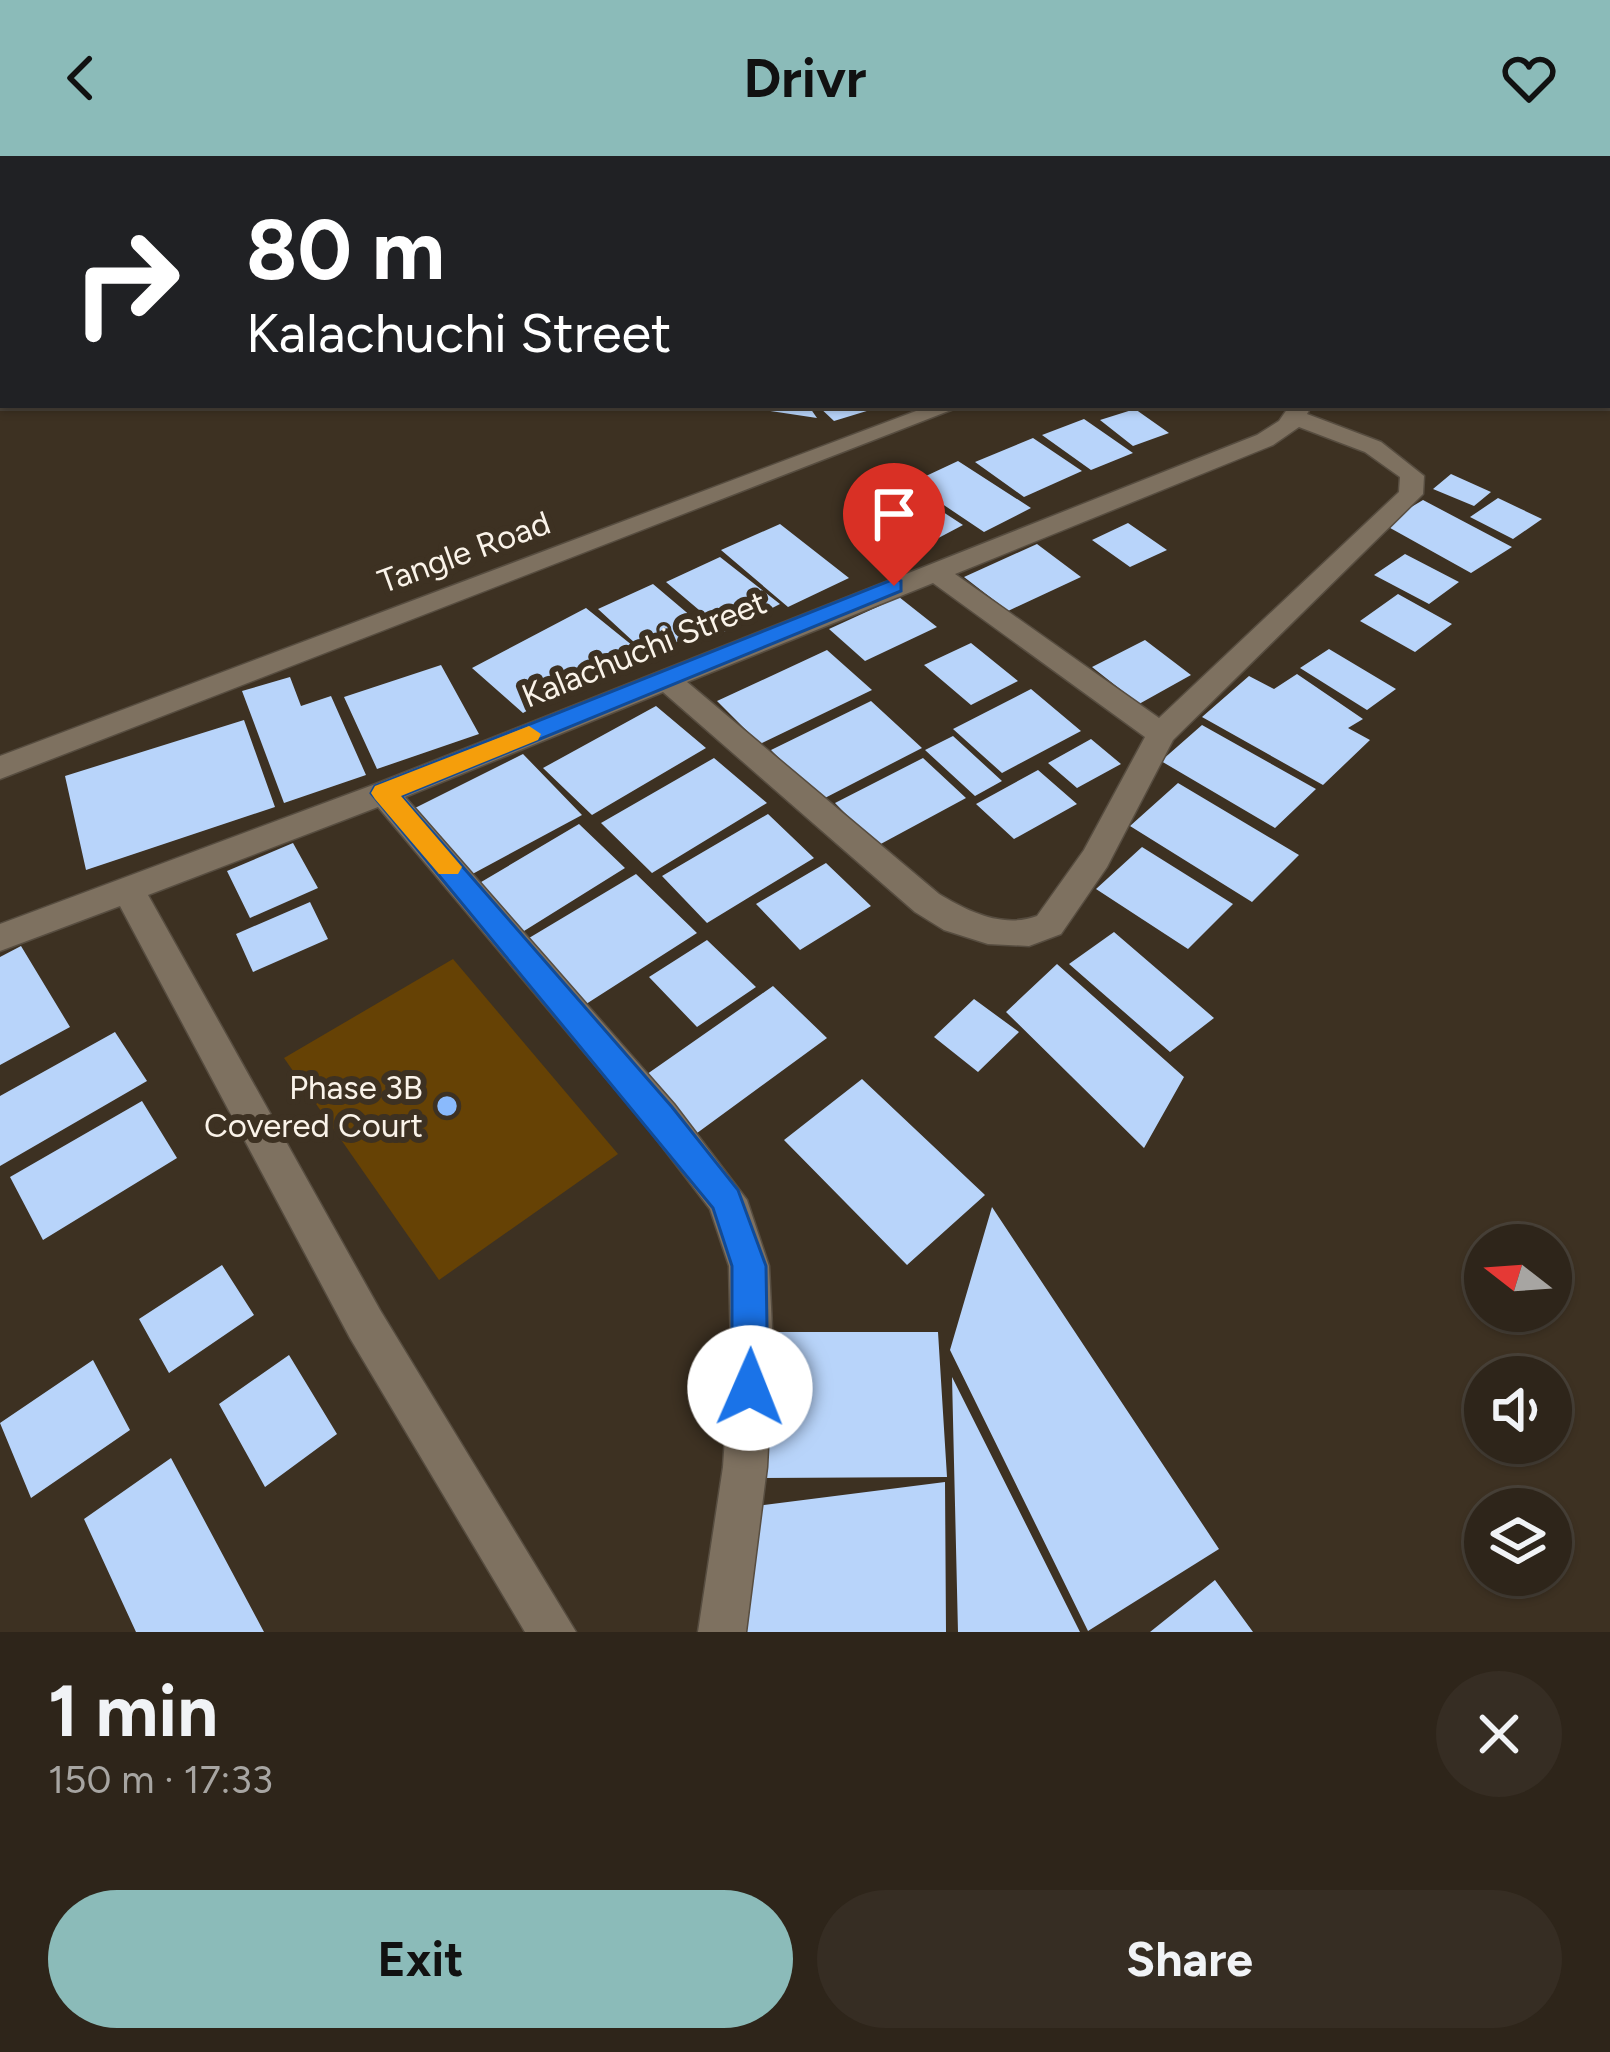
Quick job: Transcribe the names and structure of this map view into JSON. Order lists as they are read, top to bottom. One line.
{"streets":{"street":["Tangle Road","Kalachuchi Street"]},"places":["Phase 3B Covered Court"],"north":"left","page":{"header":"Drivr","turn":["80 m","Kalachuchi Street"],"heading":["1 min","150 m · 17:33"],"buttons":["Exit","Share"]}}
